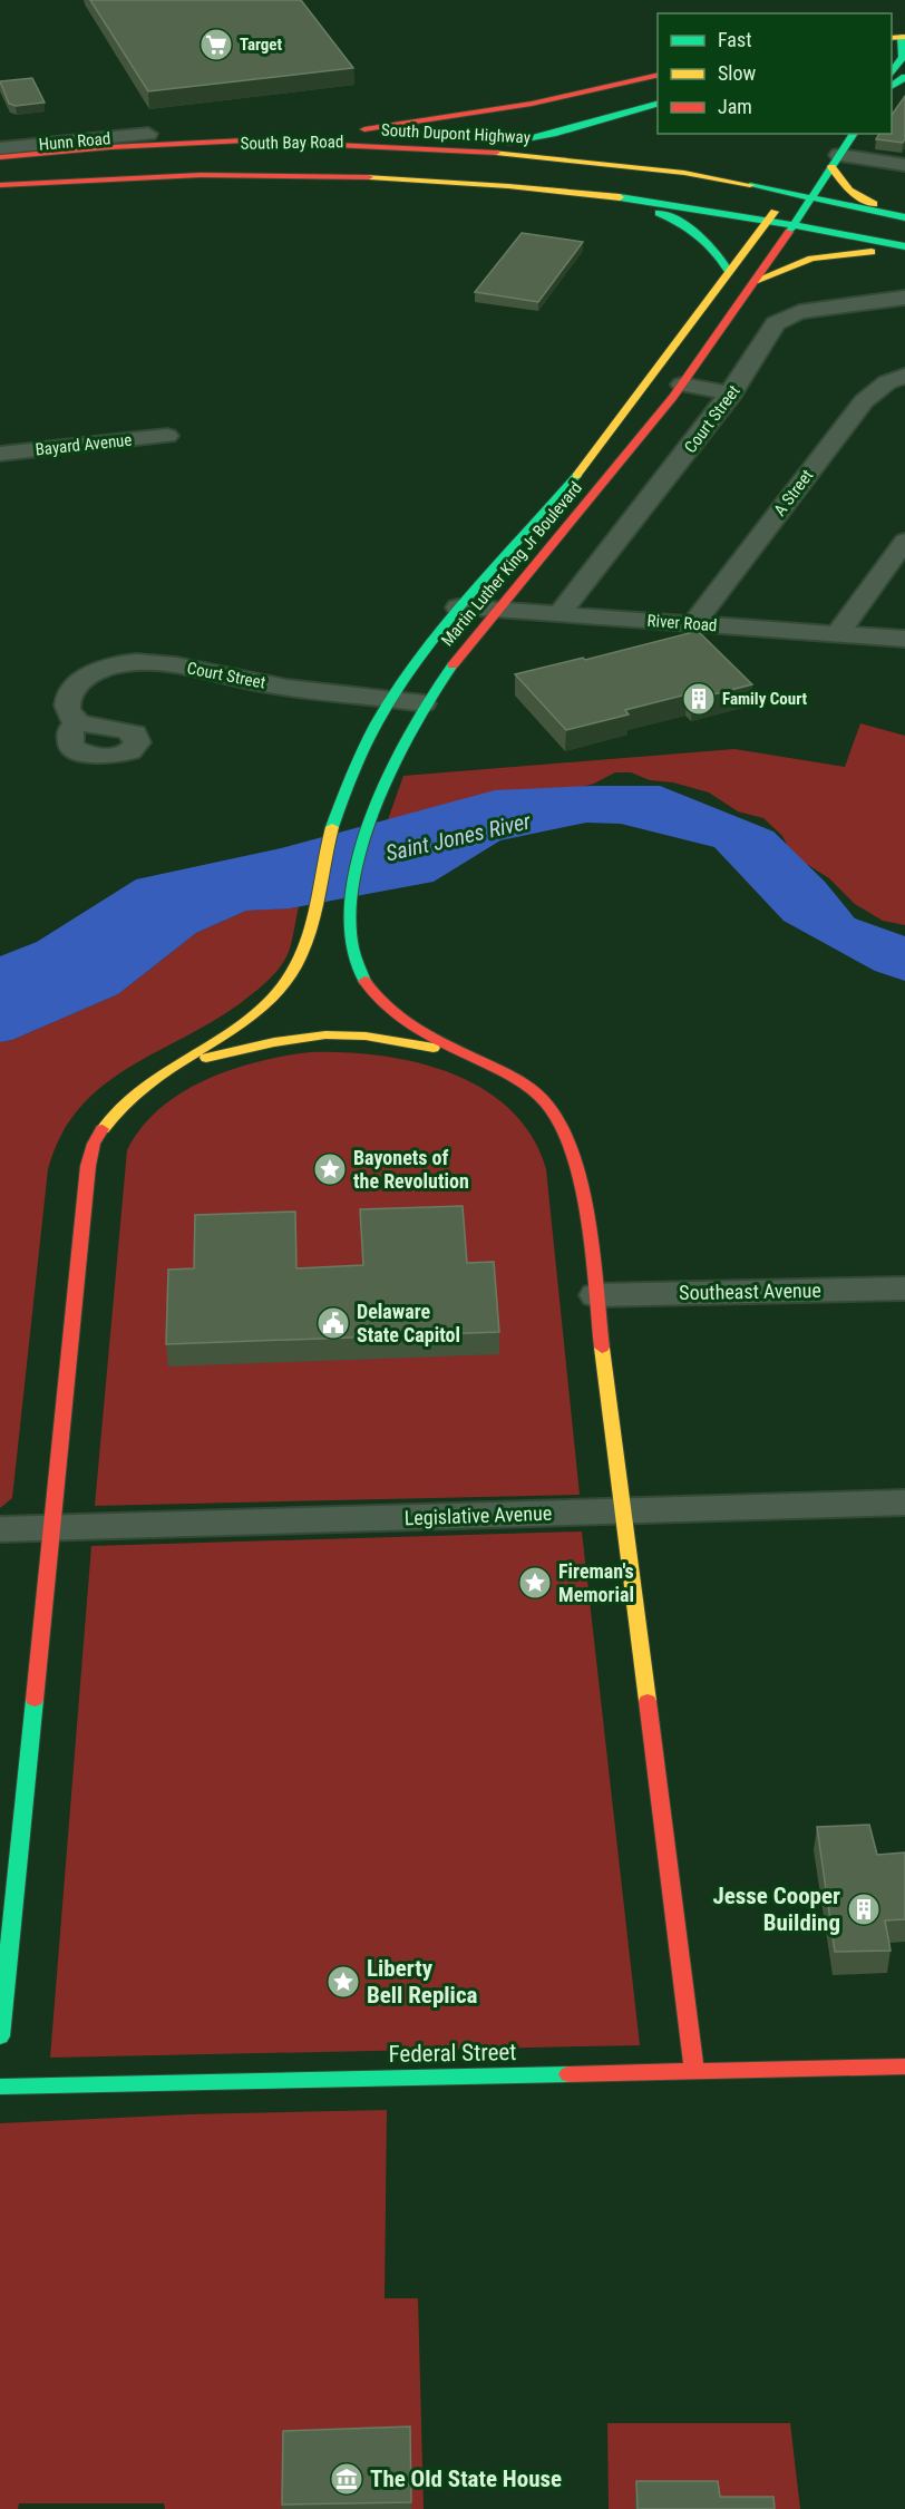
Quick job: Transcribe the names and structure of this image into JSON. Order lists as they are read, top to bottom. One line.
{"streets":{"main road":["South Dupont Highway","South Bay Road","Martin Luther King Jr Boulevard","Federal Street"],"street":["Hunn Road","Court Street","Bayard Avenue","A Street","River Road","Southeast Avenue","Legislative Avenue"]},"crossings":[["South Dupont Highway","South Bay Road"],["South Dupont Highway","Martin Luther King Jr Boulevard"],["Court Street","Martin Luther King Jr Boulevard"],["Court Street","River Road"],["A Street","River Road"],["Martin Luther King Jr Boulevard","River Road"],["Martin Luther King Jr Boulevard","Legislative Avenue"]],"water":["Saint Jones River"],"places":{"supermarket":["Target"],"building":["Family Court","Jesse Cooper Building"],"place":["Bayonets of the Revolution","Fireman's Memorial","Liberty Bell Replica"],"public building":["Delaware State Capitol"],"museum":["The Old State House"]},"legend":["Fast","Slow","Jam"]}
